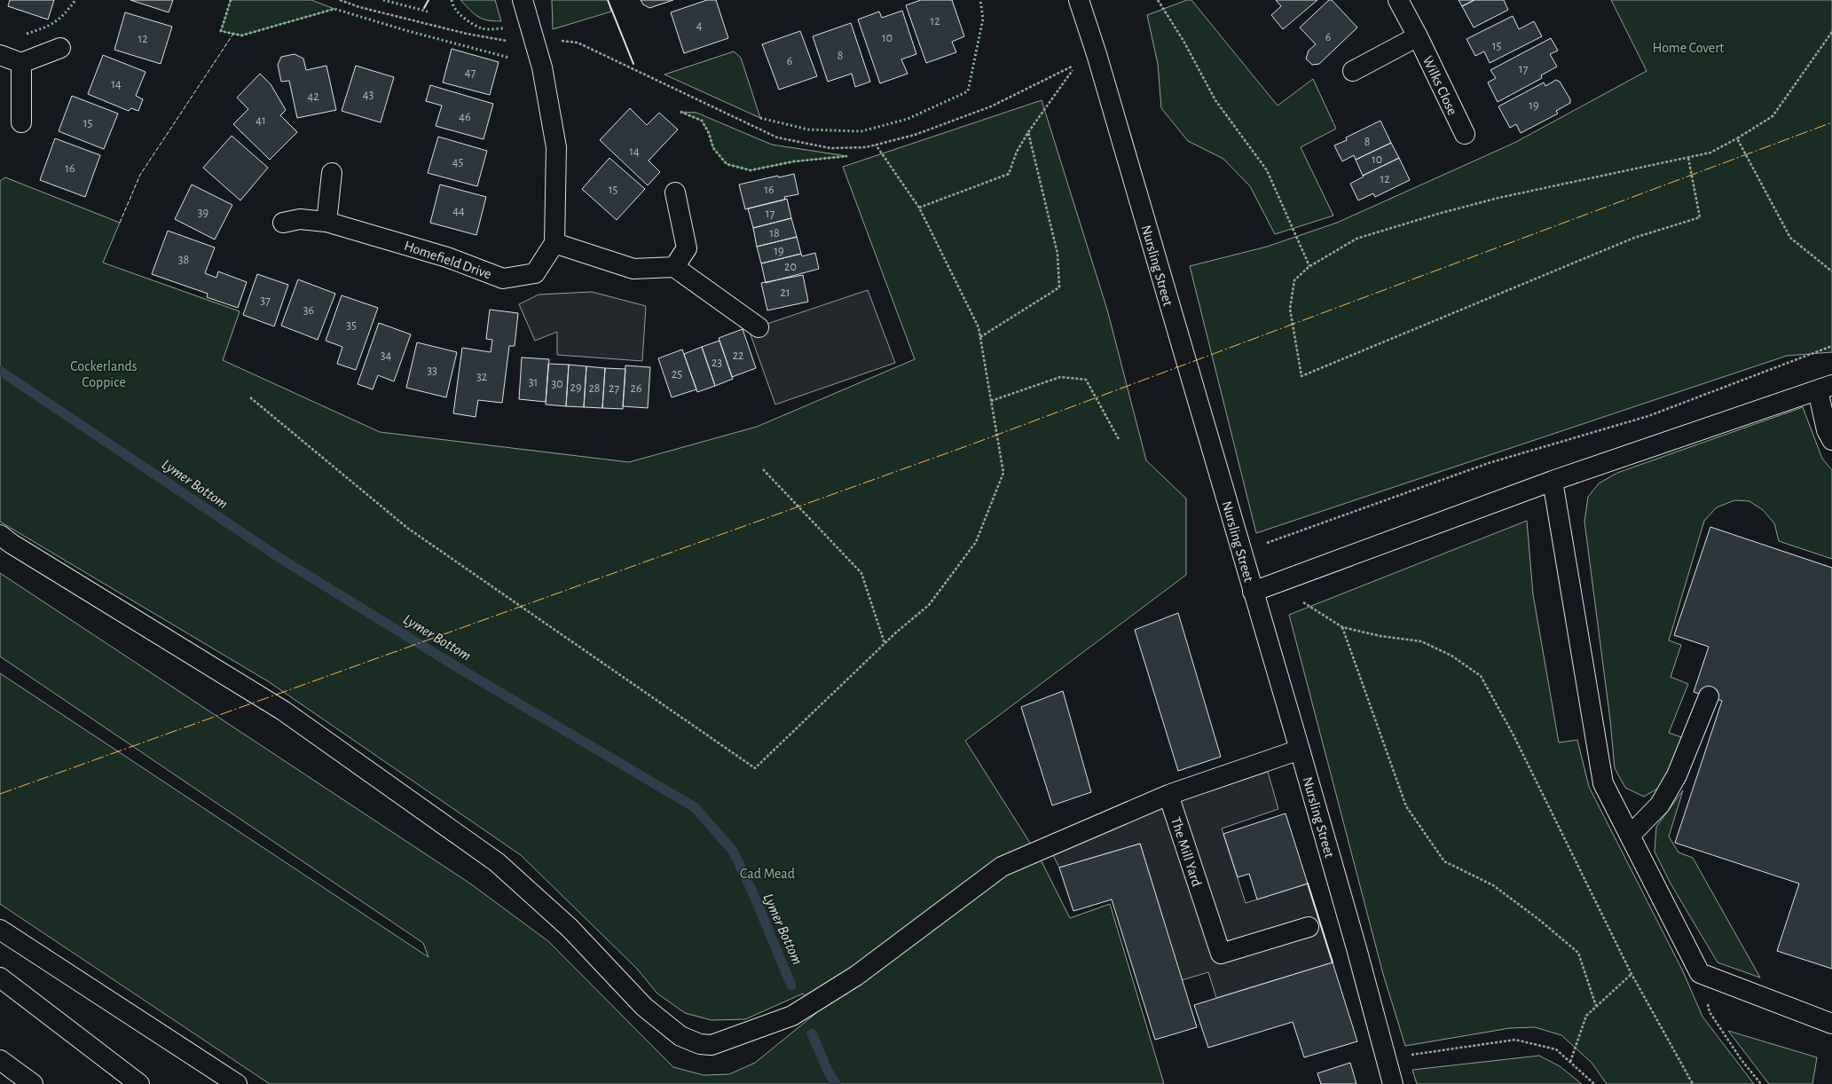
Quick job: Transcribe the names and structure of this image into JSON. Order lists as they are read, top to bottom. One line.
{"streets":{"main road":["Wilks Close","Homefield Drive","Nursling Street","The Mill Yard"]},"water":["Lymer Bottom"],"parks":["Home Covert","Cockerlands Coppice","Cad Mead"],"house_numbers":["12","4","6","10","12","15","8","6","17","47","14","43","42","19","46","41","15","8","14","10","45","16","12","15","16","44","39","17","18","19","38","20","21","37","36","35","34","22","23","33","25","32","31","30","29","28","27","26"]}
